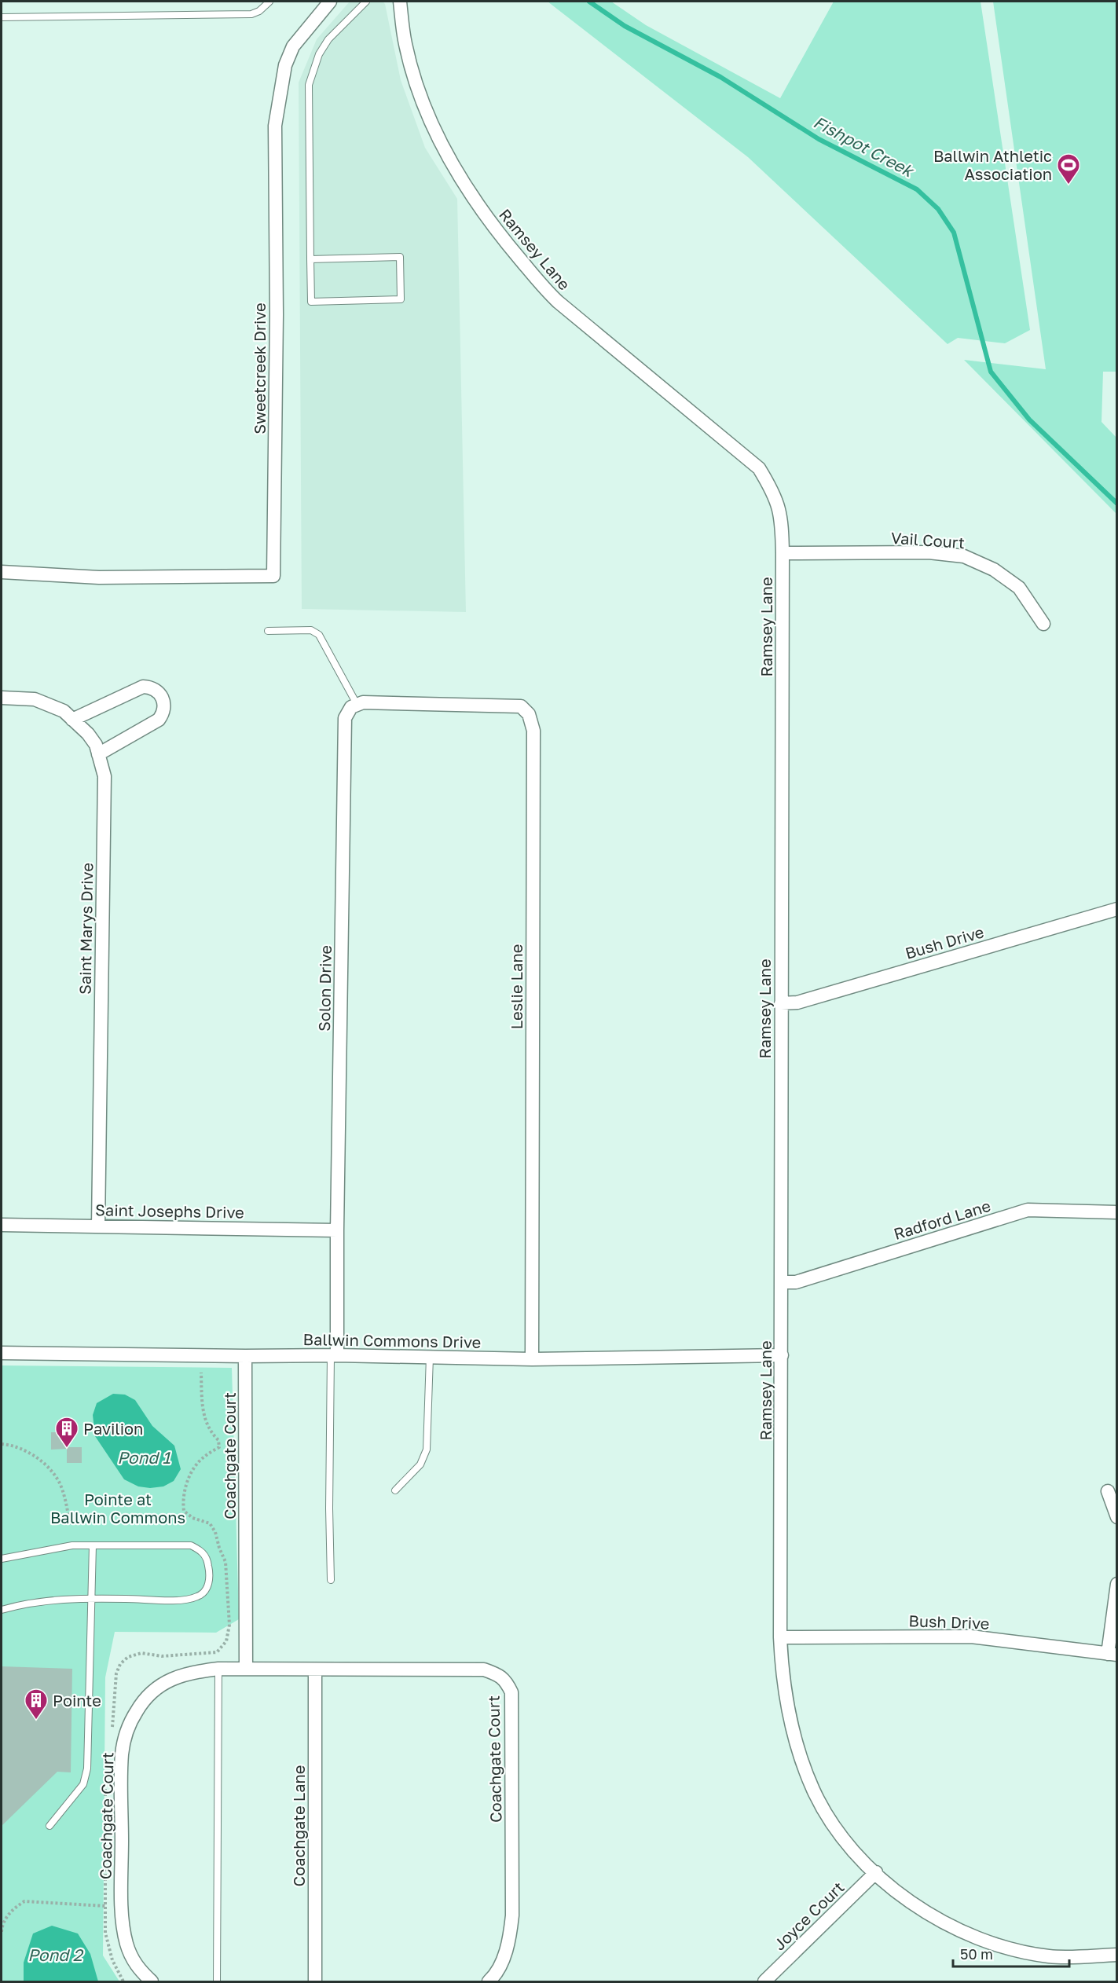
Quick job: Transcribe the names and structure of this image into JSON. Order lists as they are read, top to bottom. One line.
{"streets":{"street":["Ramsey Lane","Sweetcreek Drive","Vail Court","Saint Marys Drive","Bush Drive","Leslie Lane","Solon Drive","Saint Josephs Drive","Radford Lane","Ballwin Commons Drive","Coachgate Court","Coachgate Lane","Joyce Court"]},"crossings":[["Ramsey Lane","Vail Court"],["Ramsey Lane","Bush Drive"],["Ramsey Lane","Radford Lane"],["Ramsey Lane","Ballwin Commons Drive"],["Ramsey Lane","Joyce Court"],["Saint Marys Drive","Saint Josephs Drive"],["Leslie Lane","Solon Drive"],["Leslie Lane","Ballwin Commons Drive"],["Solon Drive","Saint Josephs Drive"],["Solon Drive","Ballwin Commons Drive"],["Ballwin Commons Drive","Coachgate Court"],["Coachgate Court","Coachgate Lane"]],"water":["Fishpot Creek","Pond 1","Pond 2"],"parks":["Pointe at Ballwin Commons"],"places":{"sports":["Ballwin Athletic Association"],"building":["Pavilion","Pointe"]},"scale_bar":"50 m"}
